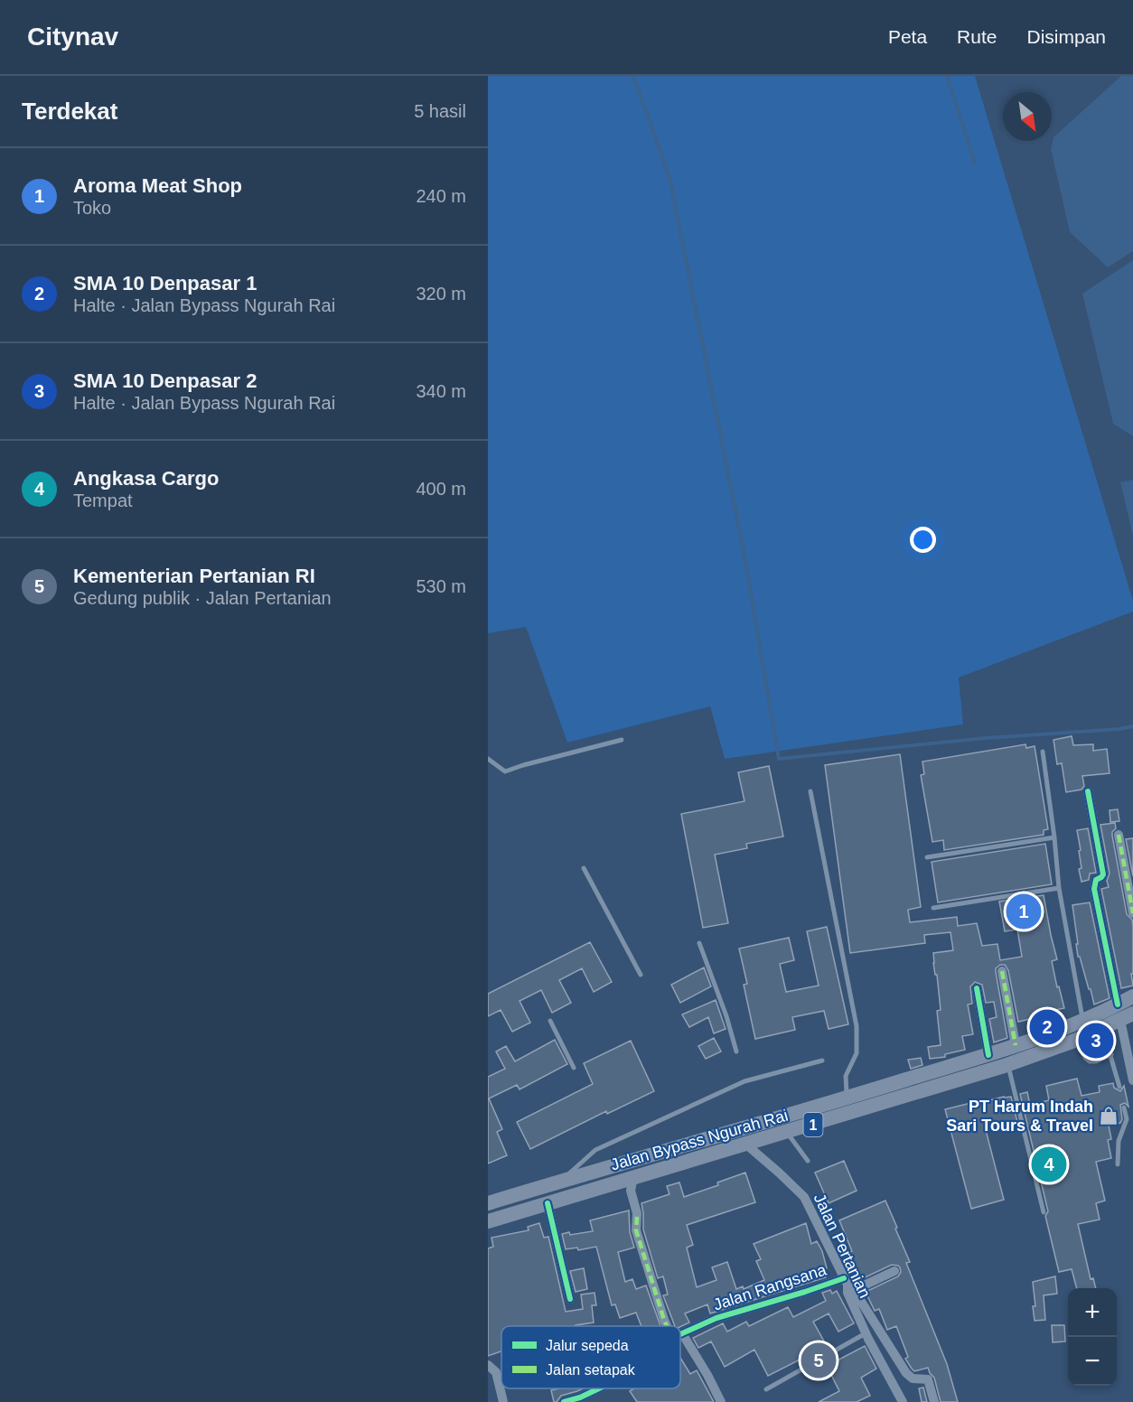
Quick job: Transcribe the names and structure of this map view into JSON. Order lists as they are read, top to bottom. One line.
{"streets":{"highway":["1","Jalan Bypass Ngurah Rai"],"street":["Jalan Pertanian","Jalan Rangsana"]},"crossings":[["Jalan Bypass Ngurah Rai","Jalan Pertanian"],["Jalan Pertanian","Jalan Rangsana"]],"places":{"shop":["PT Harum Indah Sari Tours & Travel"]},"legend":["Jalur sepeda","Jalan setapak"],"north":"bottom right","page":{"header":"Citynav","nav":["Peta","Rute","Disimpan"],"heading":["Terdekat","5 hasil"],"list":[{"mark":"1","name":"Aroma Meat Shop","note":"Toko","value":"240 m"},{"mark":"2","name":"SMA 10 Denpasar 1","note":"Halte · Jalan Bypass Ngurah Rai","value":"320 m"},{"mark":"3","name":"SMA 10 Denpasar 2","note":"Halte · Jalan Bypass Ngurah Rai","value":"340 m"},{"mark":"4","name":"Angkasa Cargo","note":"Tempat","value":"400 m"},{"mark":"5","name":"Kementerian Pertanian RI","note":"Gedung publik · Jalan Pertanian","value":"530 m"}],"pins":["1","2","3","4","5"],"map_buttons":["+","−"]}}
